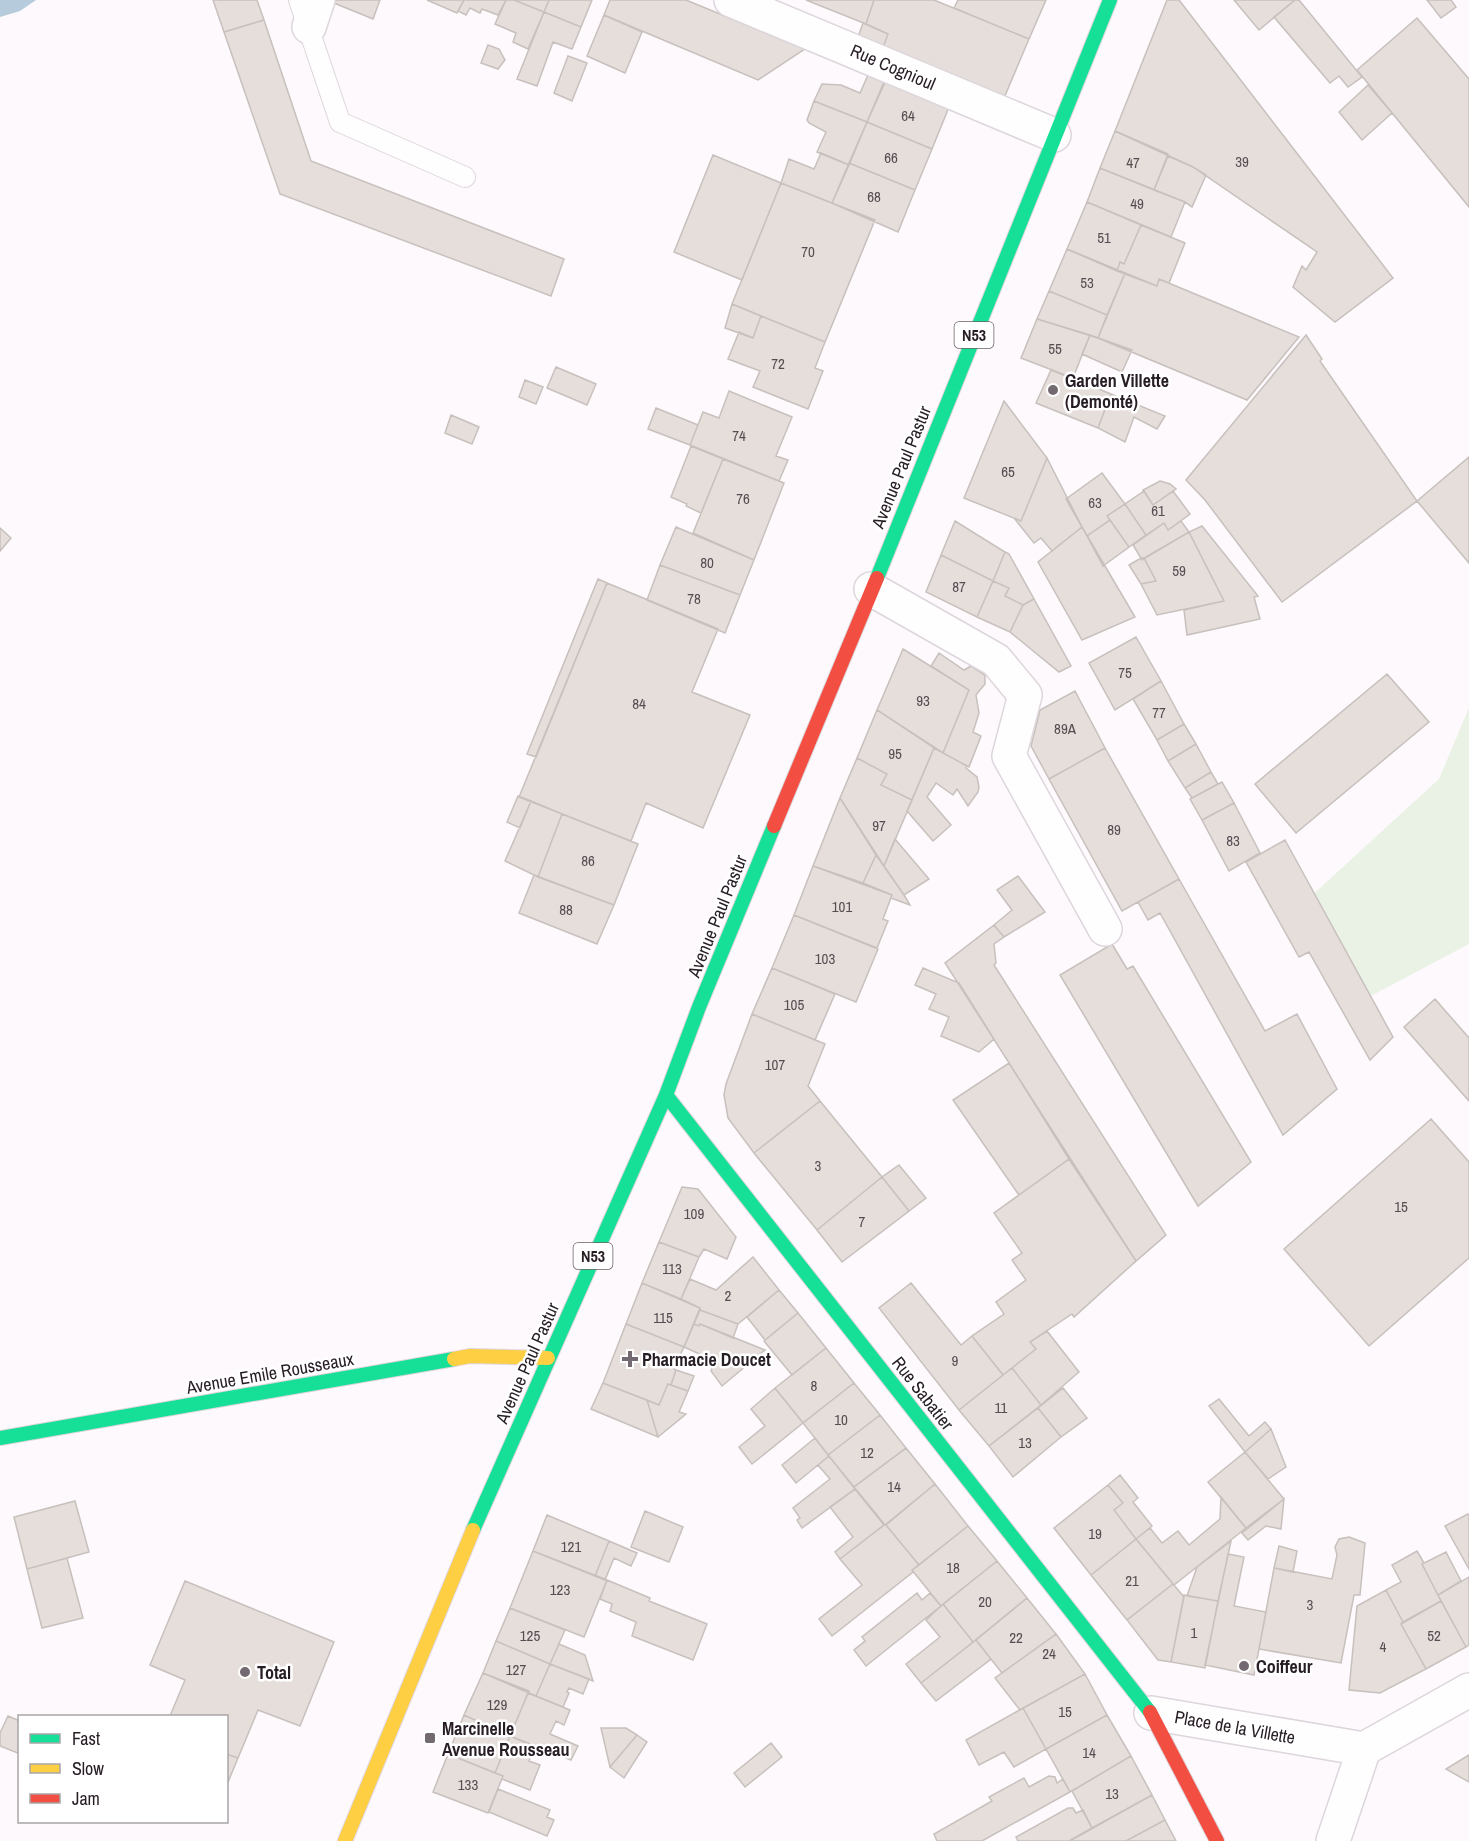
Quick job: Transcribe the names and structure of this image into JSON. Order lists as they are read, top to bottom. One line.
{"streets":{"main road":["N53","Avenue Paul Pastur","Avenue Emile Rousseaux","Rue Sabatier","Place de la Villette"],"street":["Rue Cognioul"]},"crossings":[["Rue Cognioul","Avenue Paul Pastur"],["Avenue Paul Pastur","Avenue Emile Rousseaux"],["Avenue Paul Pastur","Rue Sabatier"],["Rue Sabatier","Place de la Villette"]],"places":{"other":["Garden Villette (Demonté)","Coiffeur","Total"],"health":["Pharmacie Doucet"],"transit":["Marcinelle Avenue Rousseau"]},"house_numbers":["64","66","39","47","68","49","51","70","53","55","72","74","65","76","63","61","80","59","87","78","75","93","84","77","89A","95","97","89","83","86","101","88","103","105","107","3","15","109","7","113","2","115","9","8","11","10","13","12","14","19","121","18","21","123","20","3","1","125","52","22","4","24","127","129","15","14","133","13"],"legend":["Fast","Slow","Jam"]}
